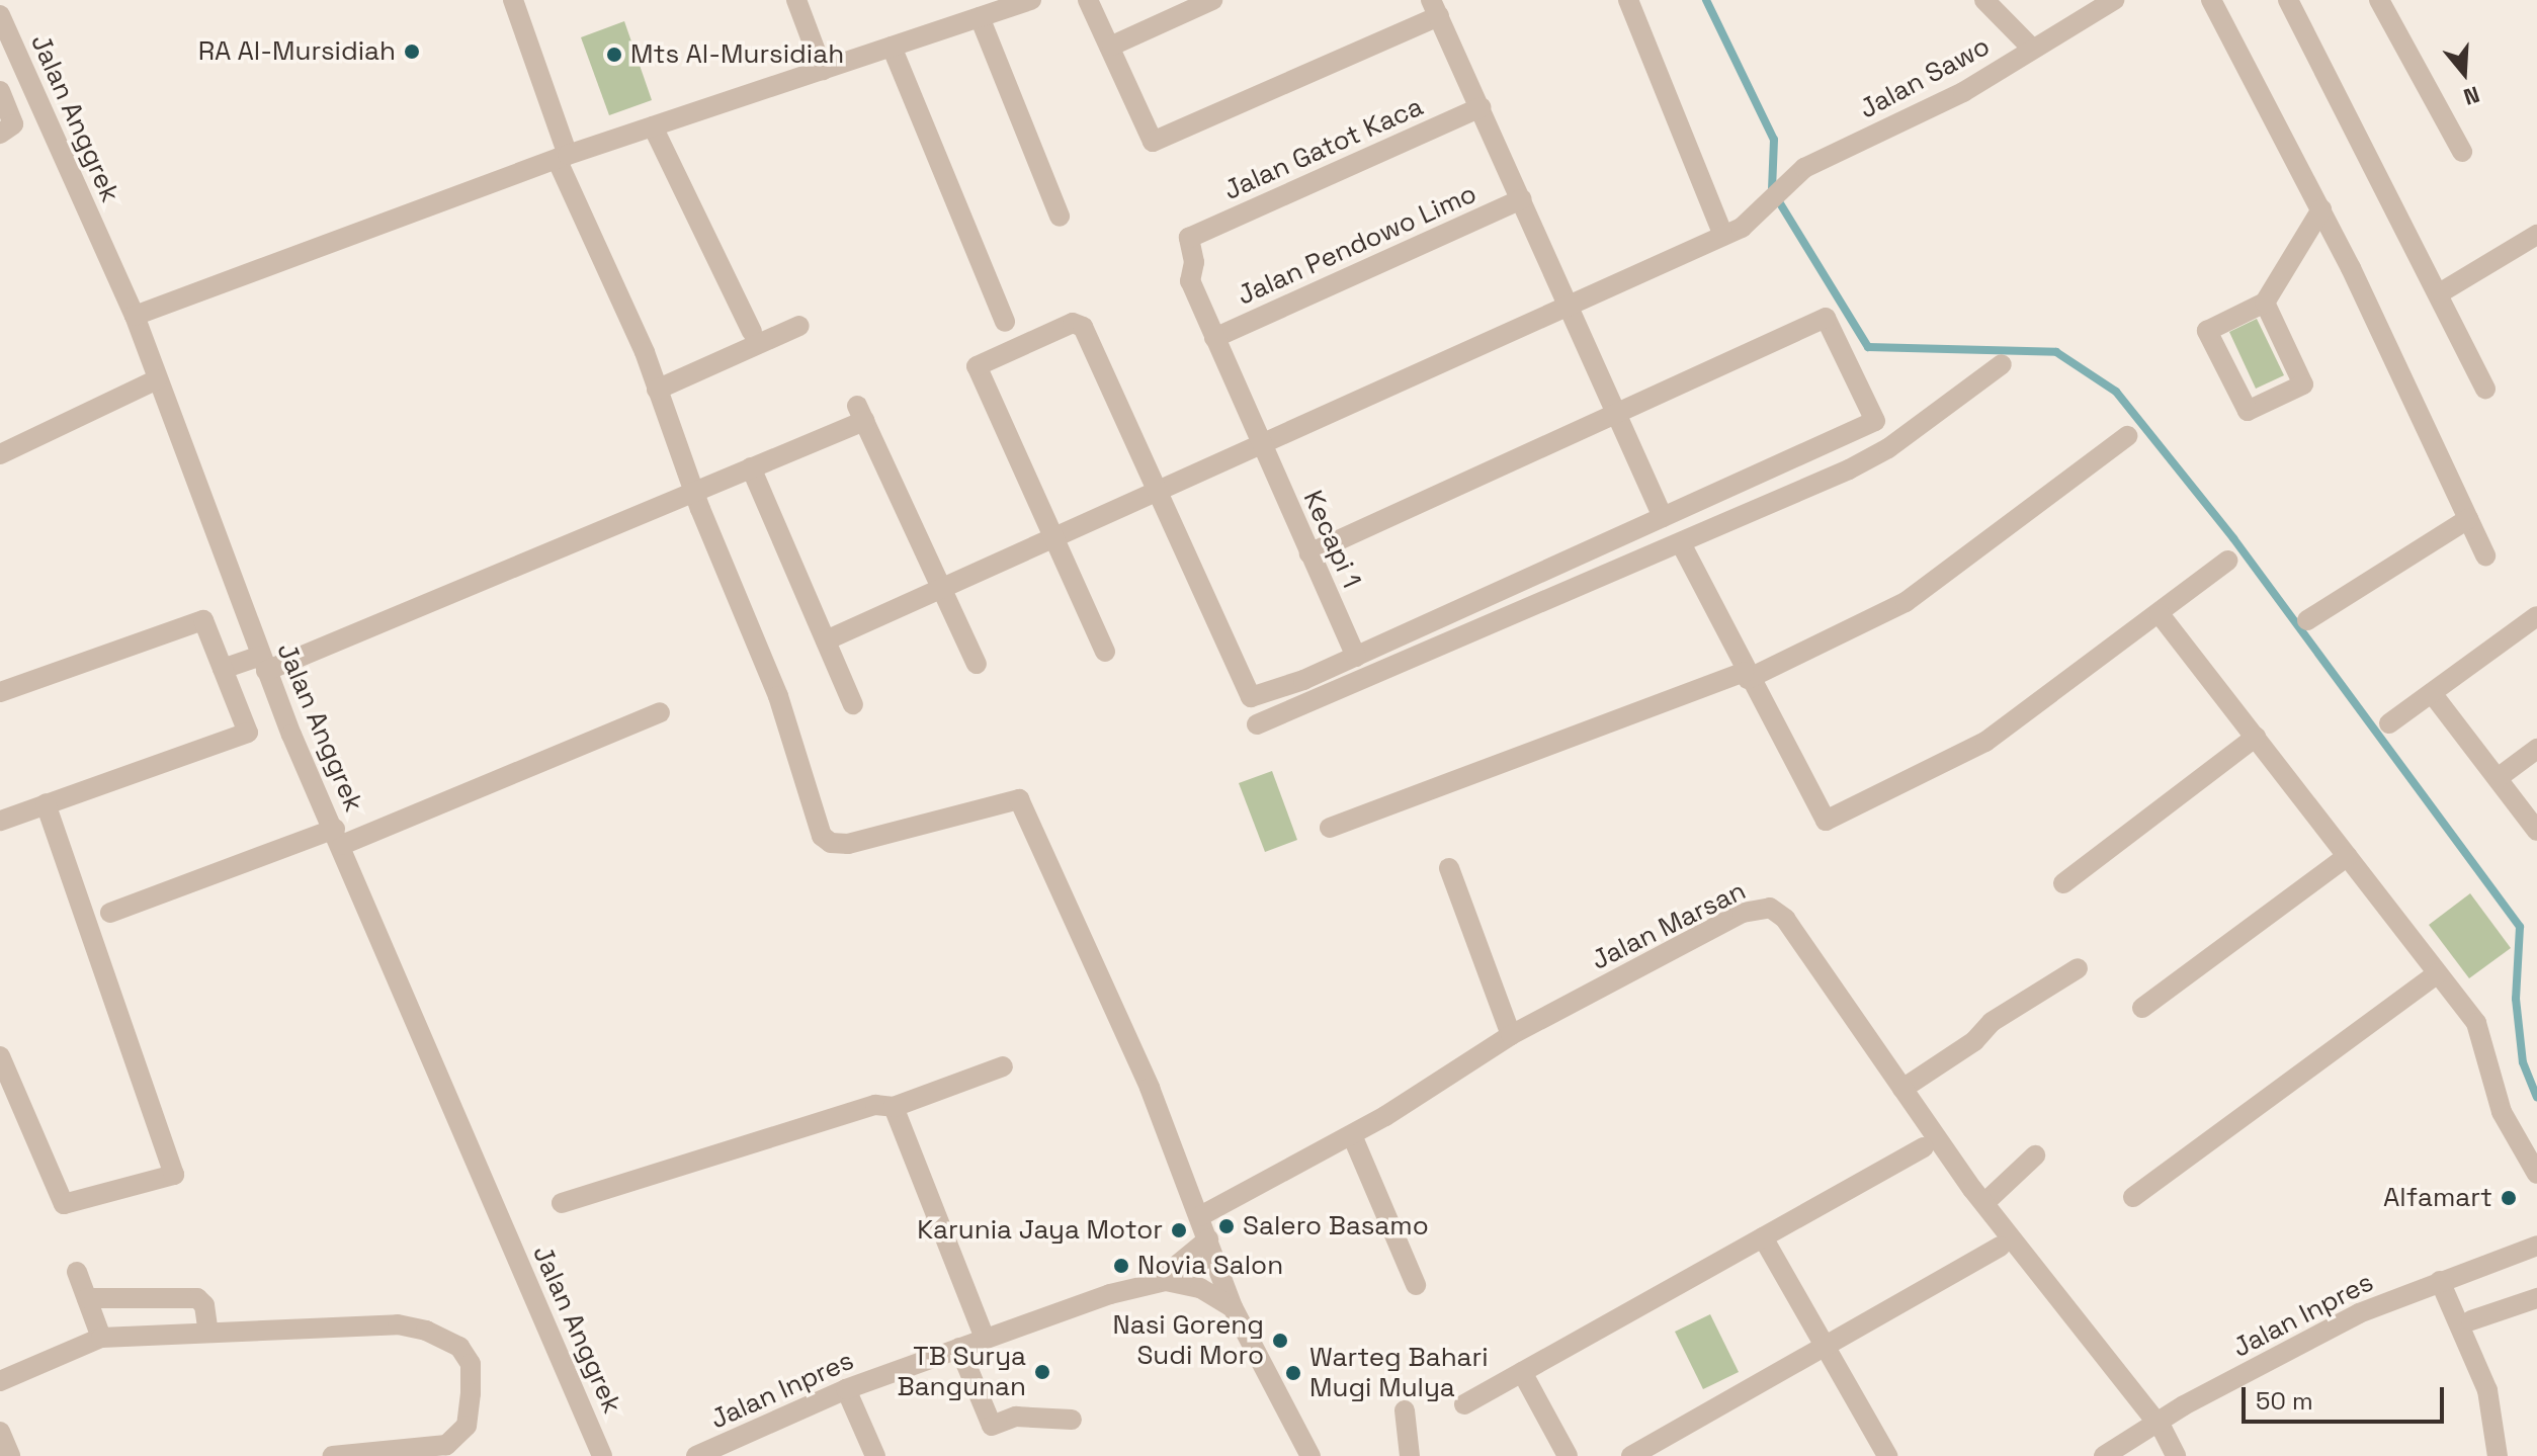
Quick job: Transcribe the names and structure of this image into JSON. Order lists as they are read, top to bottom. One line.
{"streets":{"street":["Jalan Sawo","Jalan Anggrek","Jalan Gatot Kaca","Jalan Pendowo Limo","Kecapi 1","Jalan Marsan","Jalan Inpres"]},"crossings":[["Jalan Sawo","Kecapi 1"],["Jalan Gatot Kaca","Kecapi 1"],["Jalan Pendowo Limo","Kecapi 1"],["Jalan Marsan","Jalan Inpres"]],"places":["RA Al-Mursidiah","Mts Al-Mursidiah","Alfamart","Salero Basamo","Karunia Jaya Motor","Novia Salon","Nasi Goreng Sudi Moro","TB Surya Bangunan","Warteg Bahari Mugi Mulya"],"scale_bar":"50 m","north":"bottom"}
